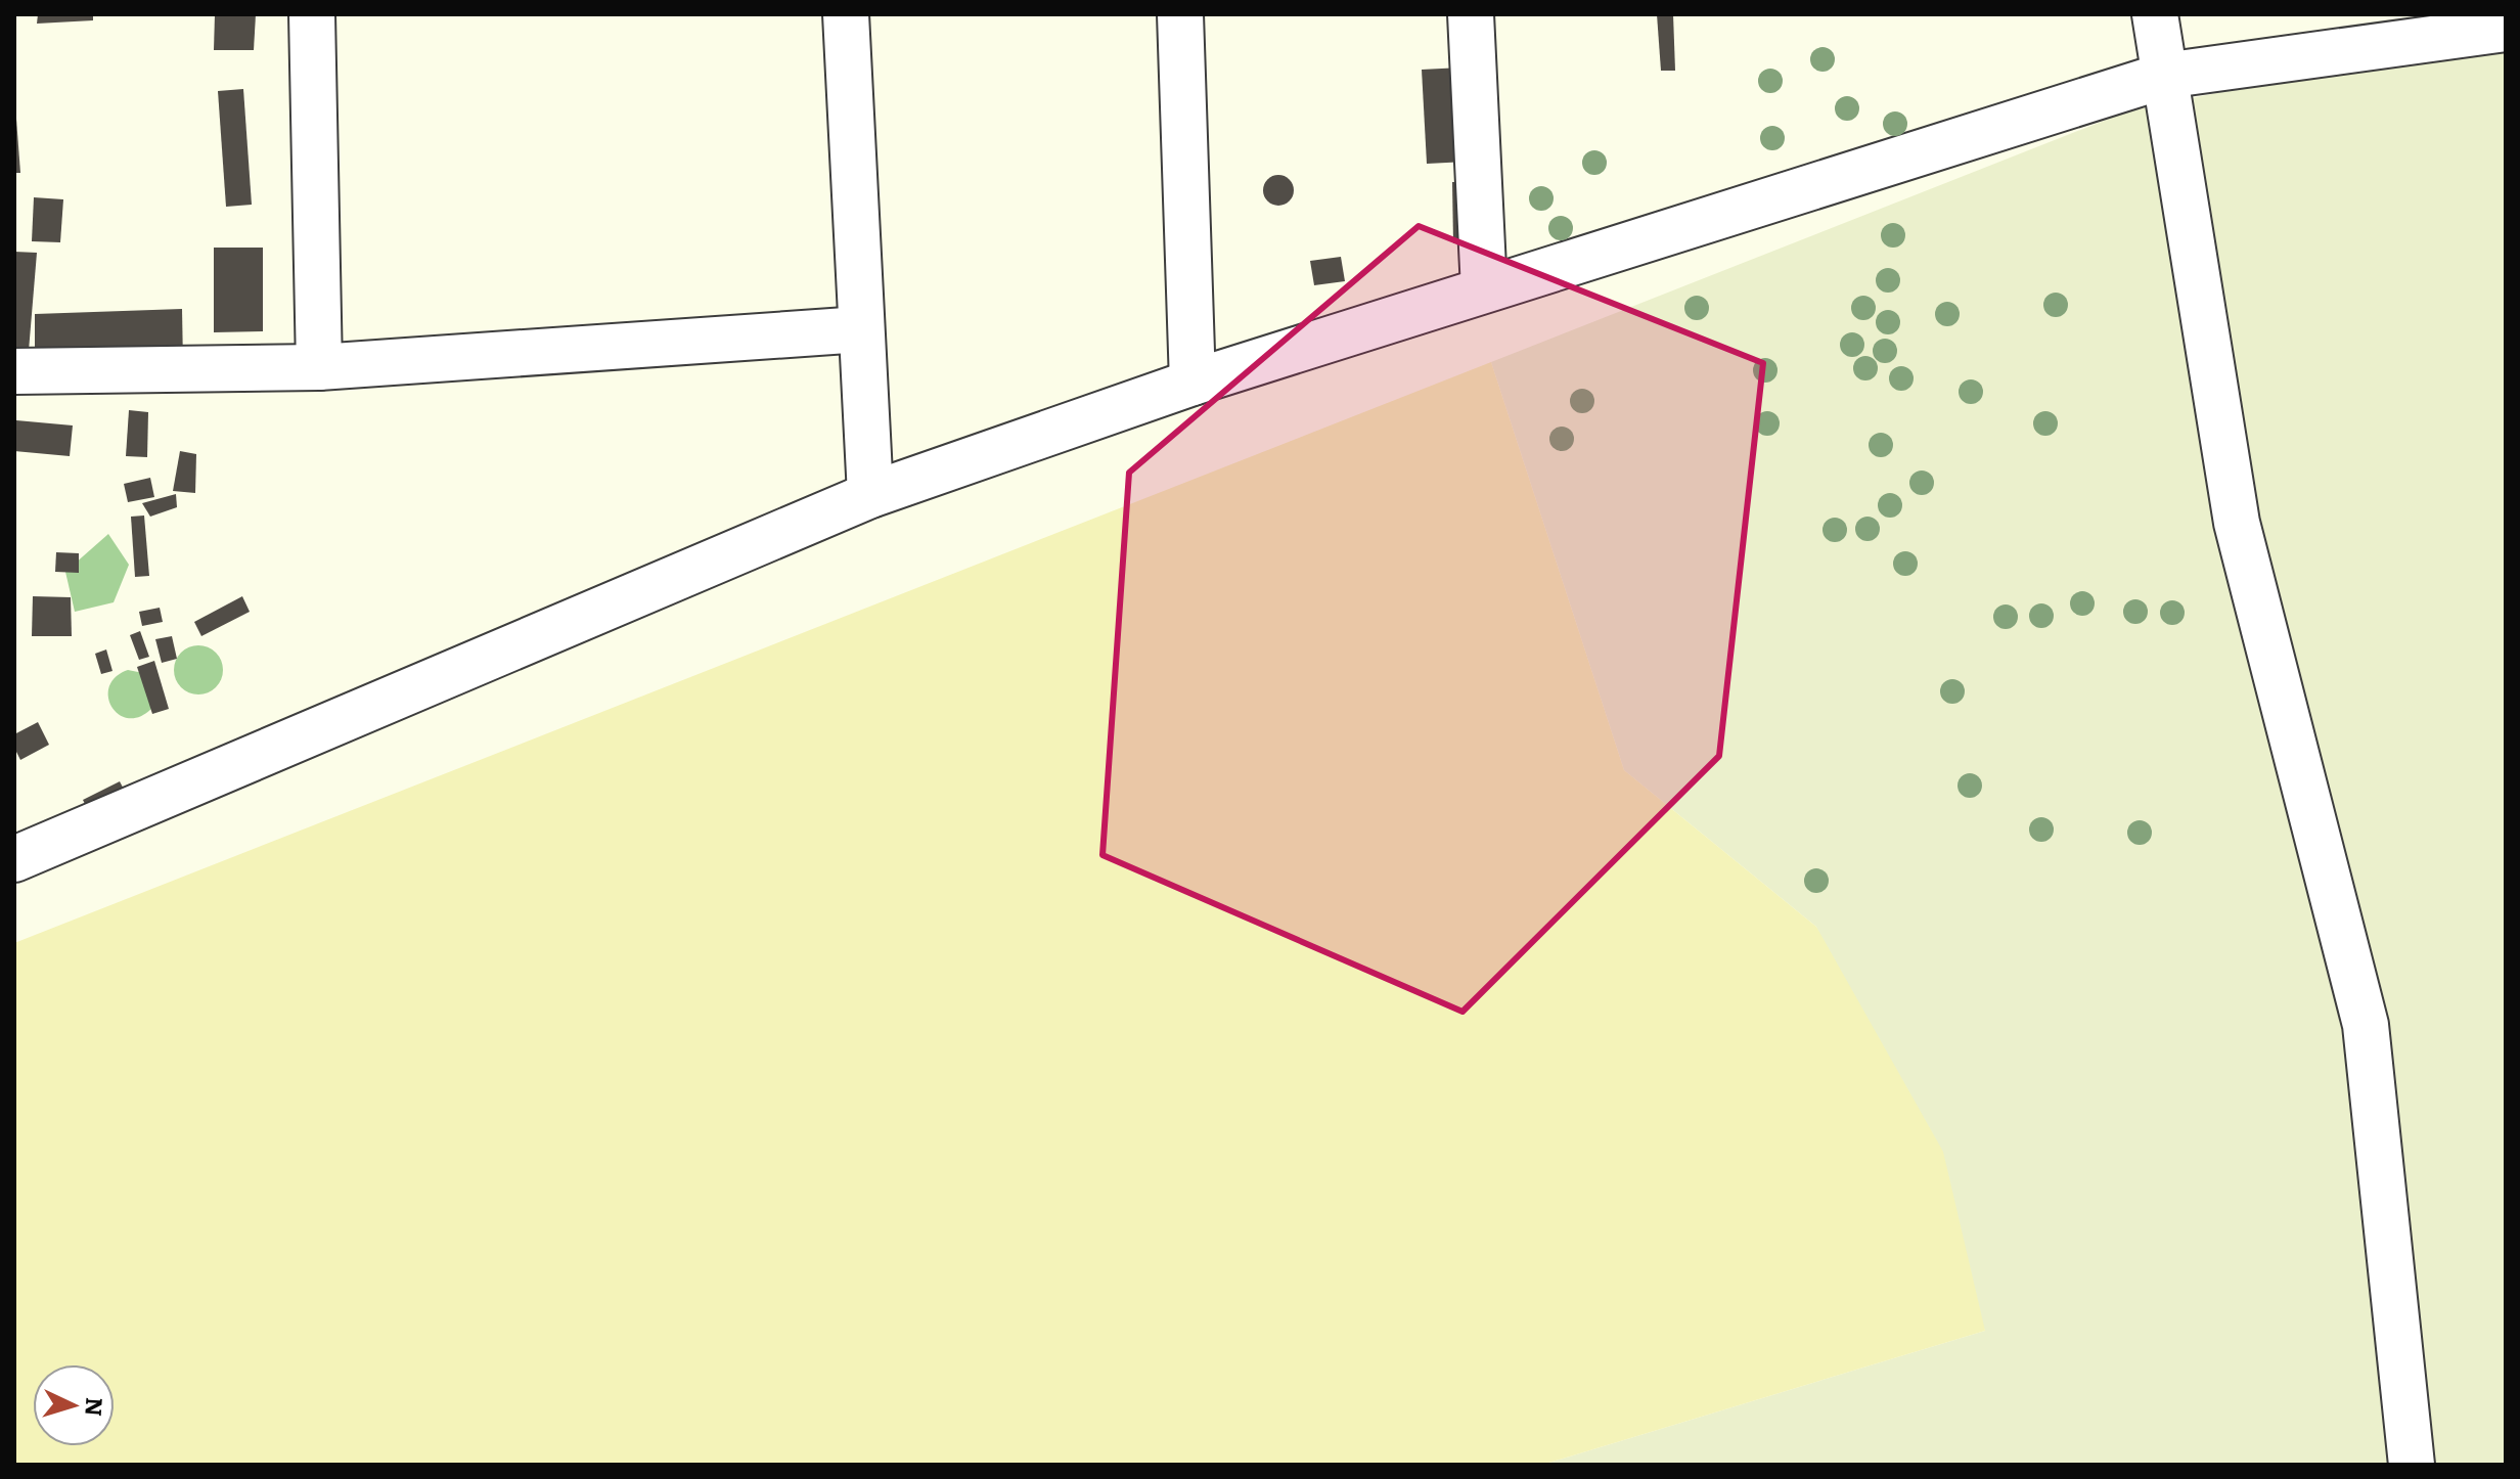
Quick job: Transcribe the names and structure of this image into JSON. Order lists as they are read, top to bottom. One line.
{"north":"right"}
